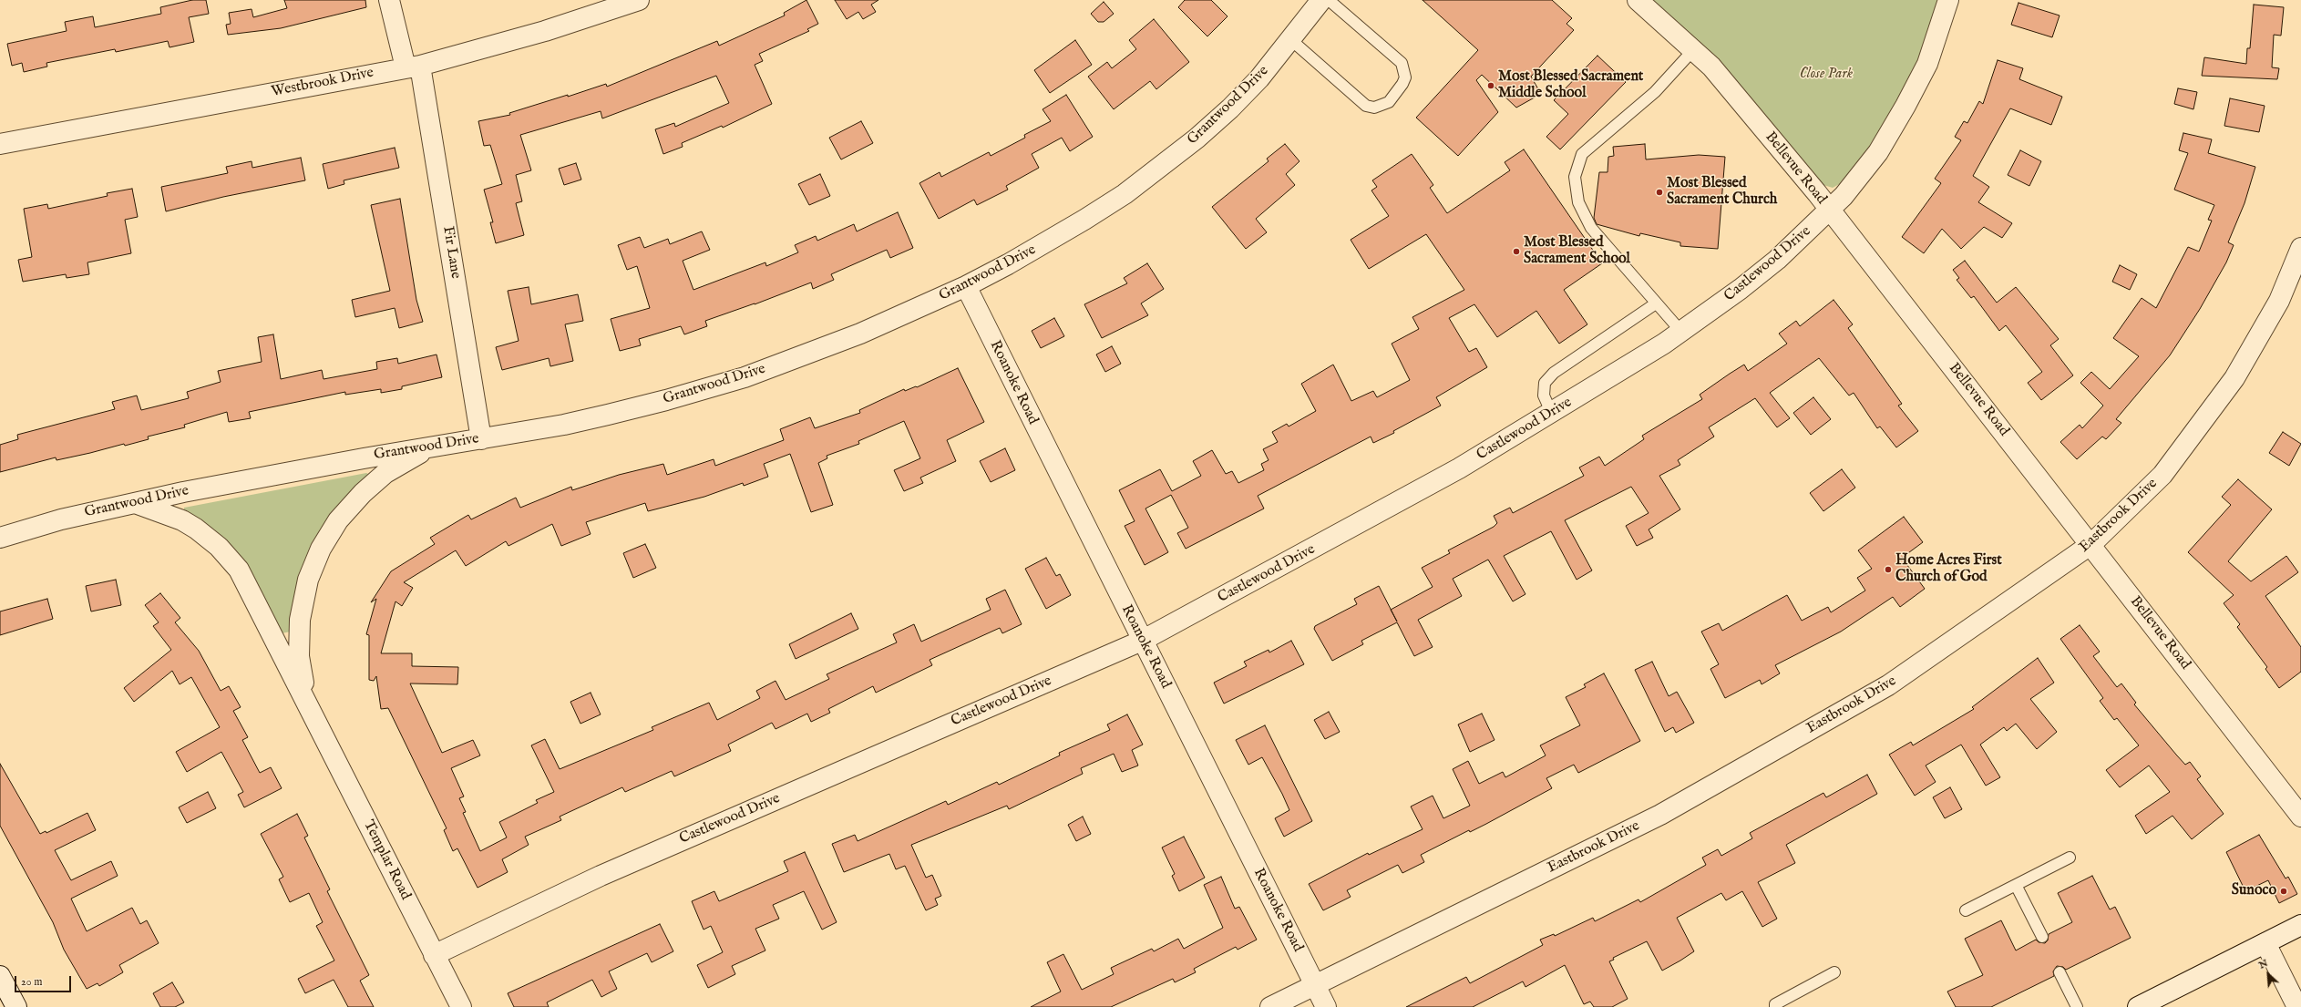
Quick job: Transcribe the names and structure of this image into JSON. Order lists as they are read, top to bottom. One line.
{"streets":{"street":["Westbrook Drive","Grantwood Drive","Bellevue Road","Fir Lane","Castlewood Drive","Roanoke Road","Eastbrook Drive","Templar Road"]},"crossings":[["Westbrook Drive","Fir Lane"],["Grantwood Drive","Fir Lane"],["Grantwood Drive","Roanoke Road"],["Grantwood Drive","Templar Road"],["Bellevue Road","Castlewood Drive"],["Bellevue Road","Eastbrook Drive"],["Castlewood Drive","Roanoke Road"],["Castlewood Drive","Templar Road"],["Roanoke Road","Eastbrook Drive"]],"parks":["Close Park"],"places":["Most Blessed Sacrament Middle School","Most Blessed Sacrament Church","Most Blessed Sacrament School","Home Acres First Church of God","Sunoco"],"scale_bar":"20 m","north":"top left"}
